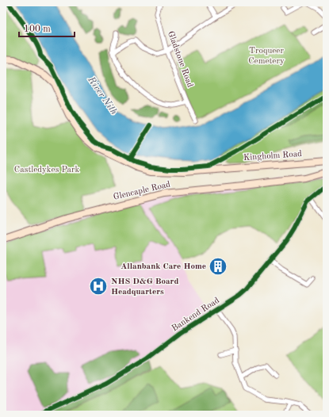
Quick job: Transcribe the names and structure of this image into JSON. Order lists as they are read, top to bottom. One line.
{"streets":{"main road":["Kingholm Road","Glencaple Road"],"street":["Gladstone Road","Bankend Road"]},"water":["River Nith"],"parks":["Troqueer Cemetery","Castledykes Park"],"places":{"building":["Allanbank Care Home"],"hospital":["NHS D&G Board Headquarters"]},"scale_bar":"100 m"}
